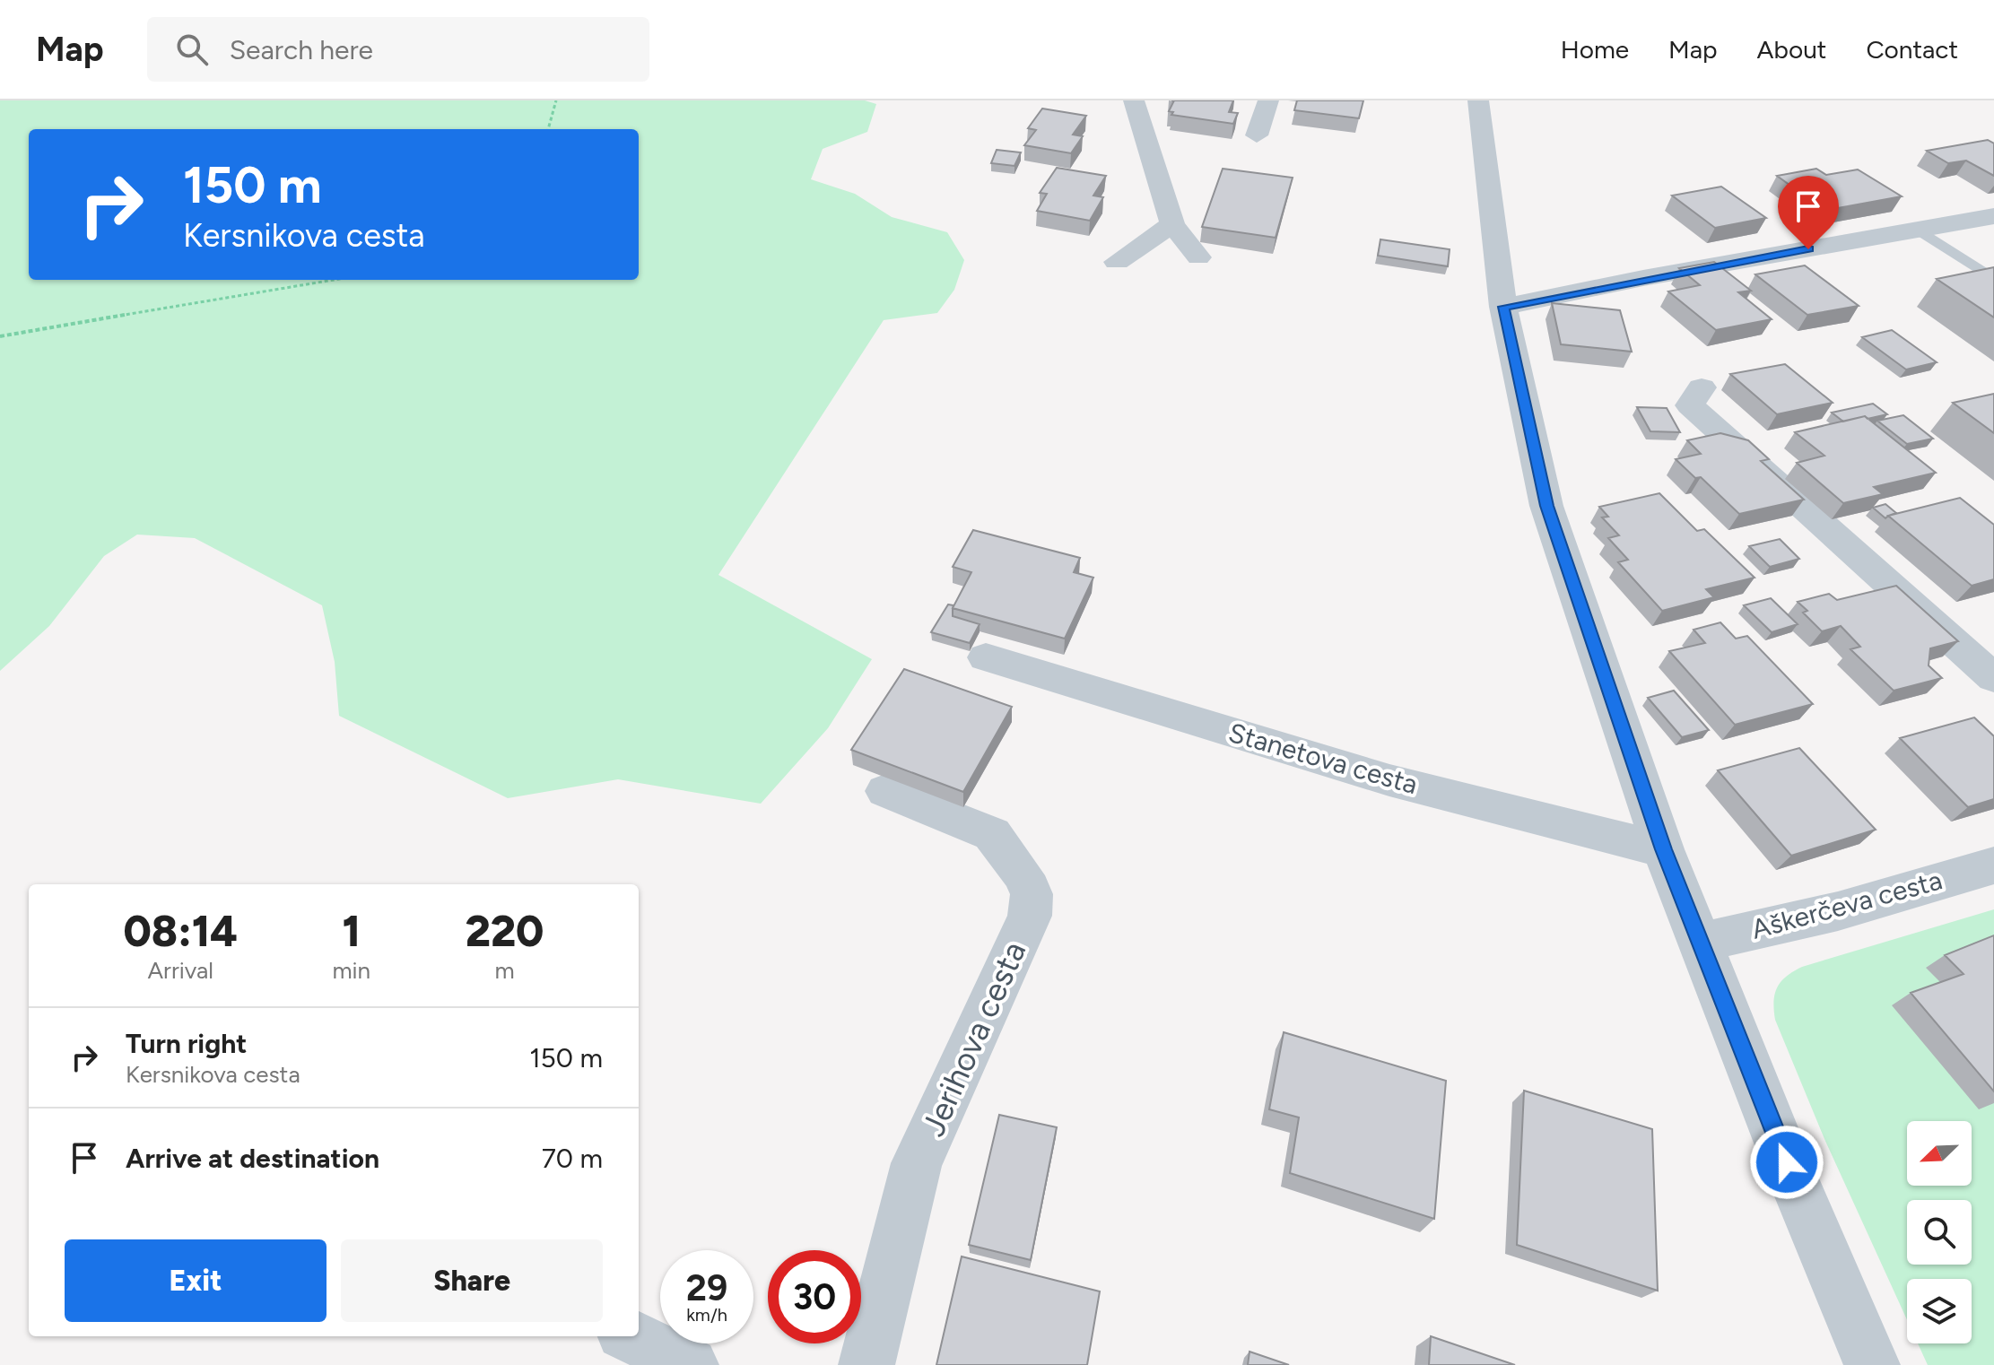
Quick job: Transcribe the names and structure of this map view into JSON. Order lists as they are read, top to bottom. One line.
{"streets":{"street":["Stanetova cesta","Aškerčeva cesta","Jerihova cesta"]},"north":"bottom left","page":{"header":"Map","search":"Search here","nav":["Home","Map","About","Contact"],"turn":["150 m","Kersnikova cesta"],"eta":["08:14","Arrival","1","min","220","m"],"list":[{"name":"Turn right","note":"Kersnikova cesta","value":"150 m"},{"name":"Arrive at destination","value":"70 m"}],"buttons":["Exit","Share"],"speed":"29 km/h","limit":"30"}}
